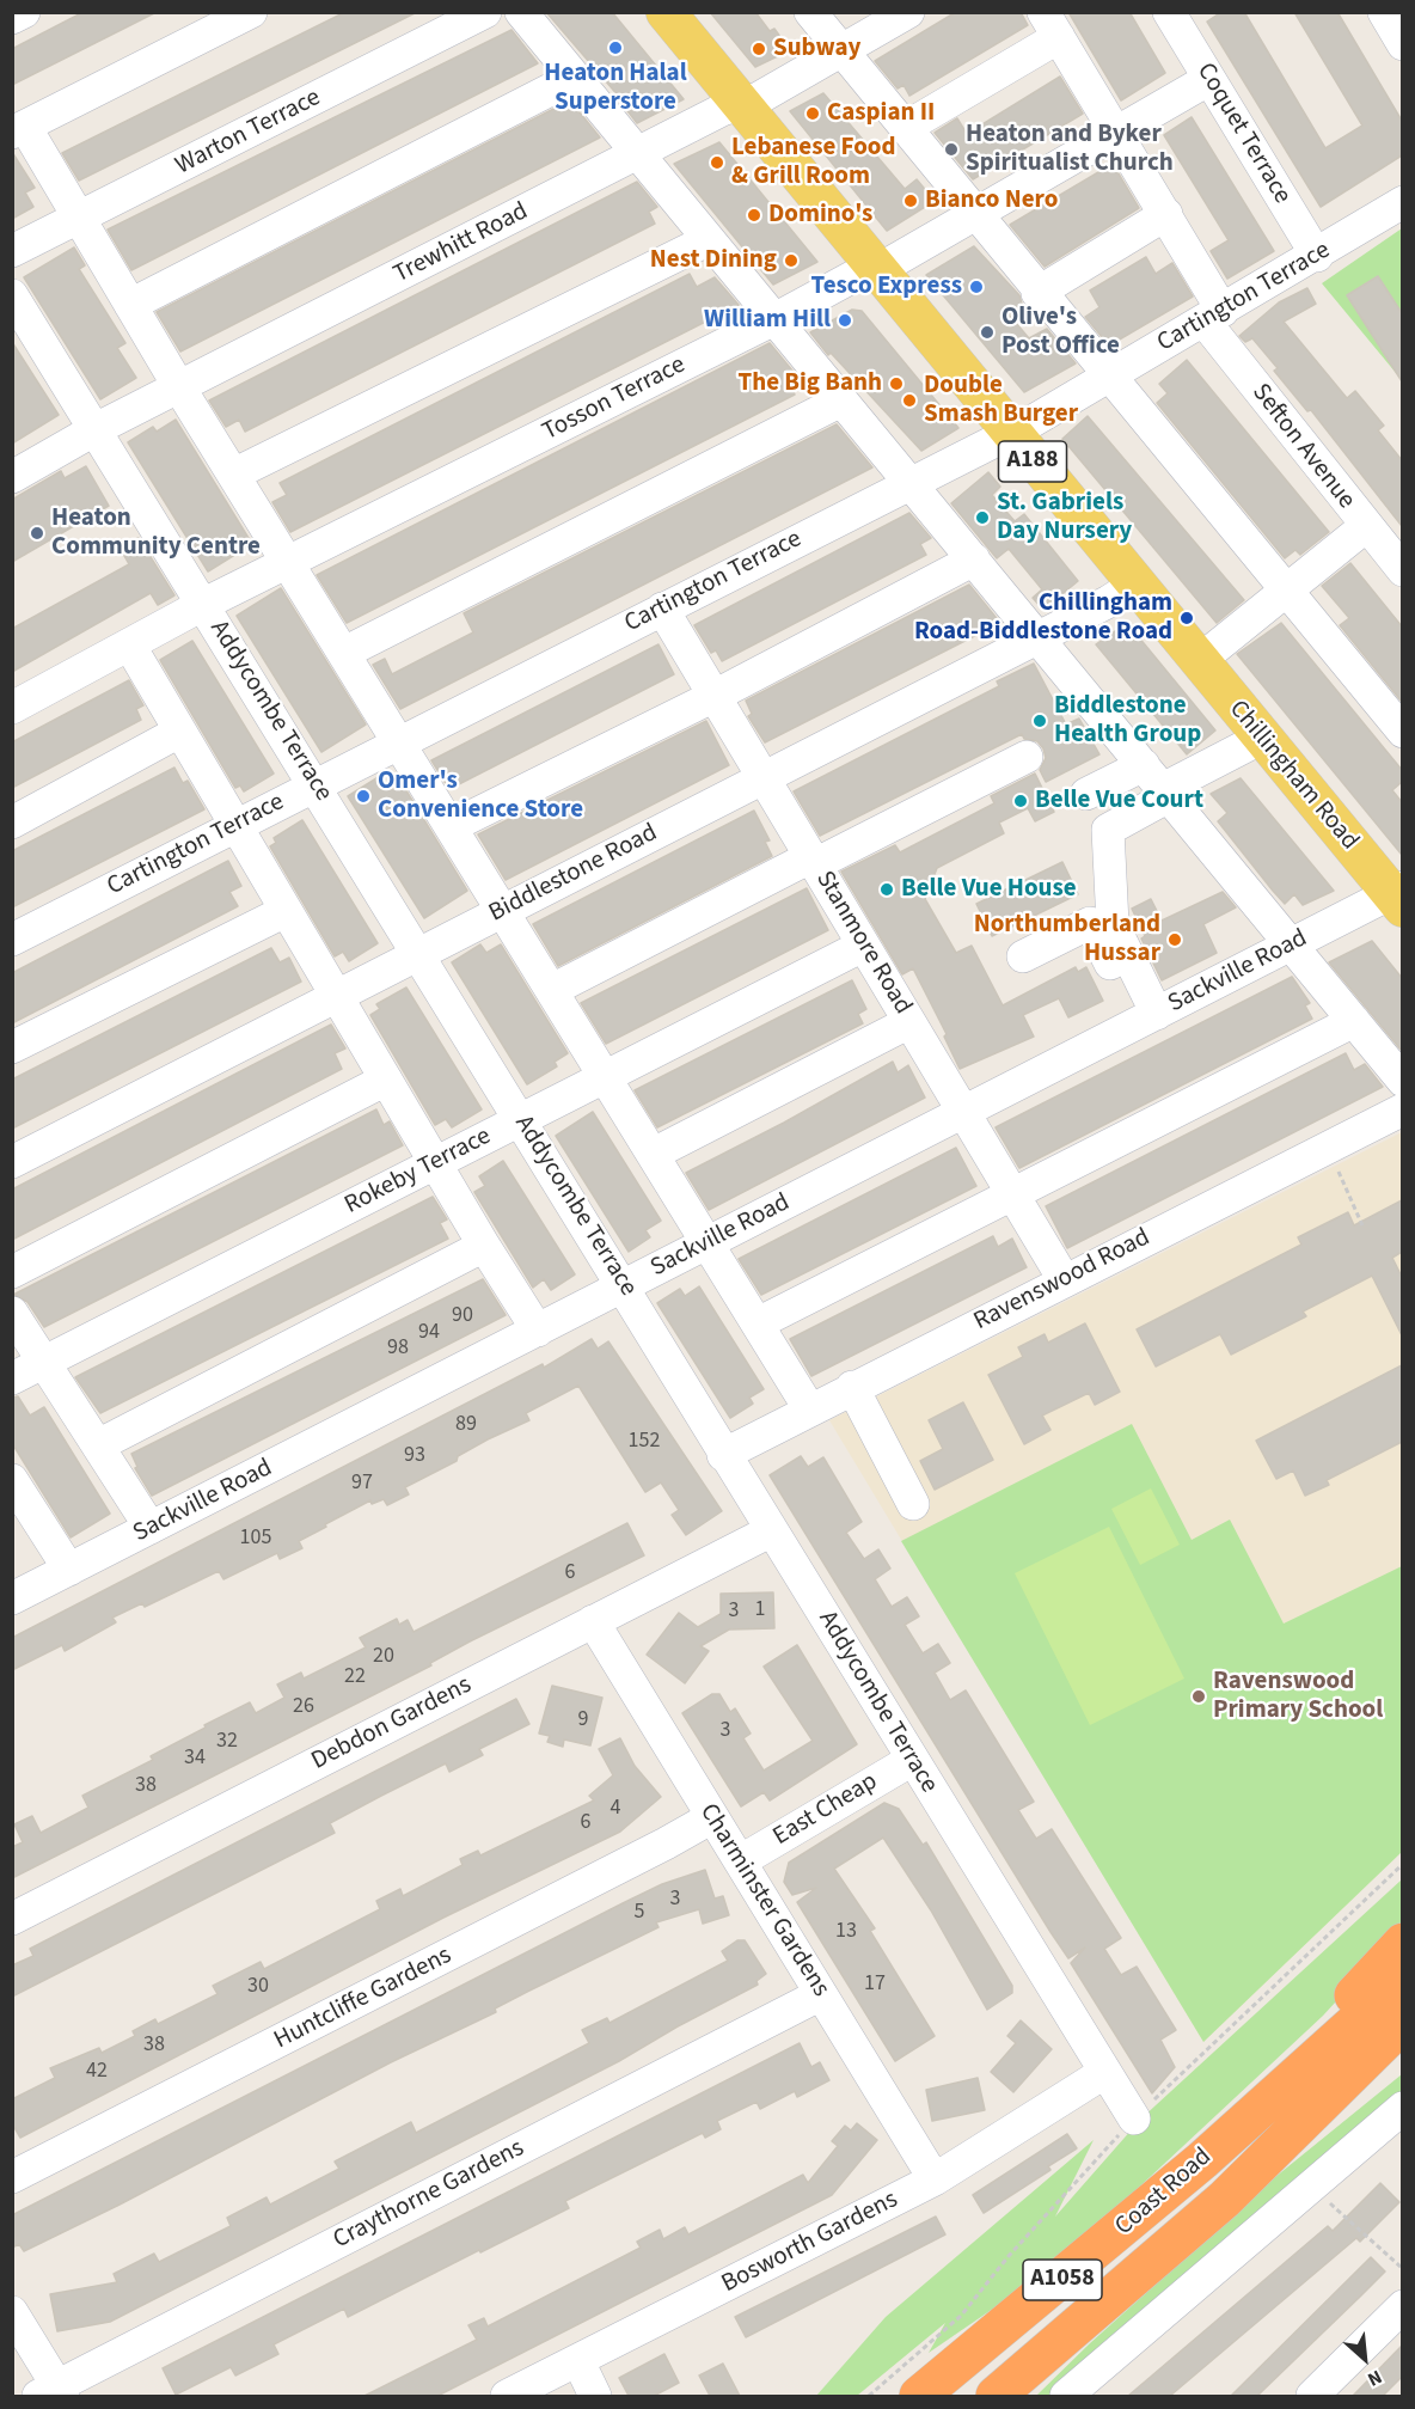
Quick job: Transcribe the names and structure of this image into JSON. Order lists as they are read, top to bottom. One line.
{"streets":{"highway":["Coast Road","A1058"],"main road":["A188","Chillingham Road"],"street":["Warton Terrace","Coquet Terrace","Trewhitt Road","Cartington Terrace","Tosson Terrace","Sefton Avenue","Addycombe Terrace","Biddlestone Road","Stanmore Road","Sackville Road","Rokeby Terrace","Ravenswood Road","Debdon Gardens","East Cheap","Charminster Gardens","Huntcliffe Gardens","Craythorne Gardens","Bosworth Gardens"]},"crossings":[["Coquet Terrace","Cartington Terrace"],["Coquet Terrace","Tosson Terrace"],["Trewhitt Road","Addycombe Terrace"],["Trewhitt Road","Chillingham Road"],["Cartington Terrace","Sefton Avenue"],["Cartington Terrace","Addycombe Terrace"],["Cartington Terrace","Chillingham Road"],["Cartington Terrace","Stanmore Road"],["Tosson Terrace","Sefton Avenue"],["Tosson Terrace","Addycombe Terrace"],["Tosson Terrace","Chillingham Road"],["Addycombe Terrace","Biddlestone Road"],["Addycombe Terrace","Sackville Road"],["Addycombe Terrace","Rokeby Terrace"],["Addycombe Terrace","Ravenswood Road"],["Addycombe Terrace","Debdon Gardens"],["Addycombe Terrace","East Cheap"],["Addycombe Terrace","Bosworth Gardens"],["Chillingham Road","Biddlestone Road"],["Chillingham Road","Sackville Road"],["Biddlestone Road","Stanmore Road"],["Stanmore Road","Sackville Road"],["Stanmore Road","Rokeby Terrace"],["Stanmore Road","Ravenswood Road"],["Debdon Gardens","Charminster Gardens"],["East Cheap","Charminster Gardens"],["Charminster Gardens","Huntcliffe Gardens"],["Charminster Gardens","Craythorne Gardens"],["Charminster Gardens","Bosworth Gardens"]],"places":["Heaton Halal Superstore","Subway","Caspian II","Heaton and Byker Spiritualist Church","Lebanese Food & Grill Room","Bianco Nero","Domino's","Nest Dining","Tesco Express","William Hill","Olive's Post Office","The Big Banh","Double Smash Burger","St. Gabriels Day Nursery","Heaton Community Centre","Chillingham Road-Biddlestone Road","Biddlestone Health Group","Omer's Convenience Store","Belle Vue Court","Belle Vue House","Northumberland Hussar","Ravenswood Primary School"],"house_numbers":["90","94","98","89","152","93","97","105","6","1","3","20","22","26","9","3","32","34","38","4","6","3","5","13","17","30","38","42"],"north":"bottom right"}
